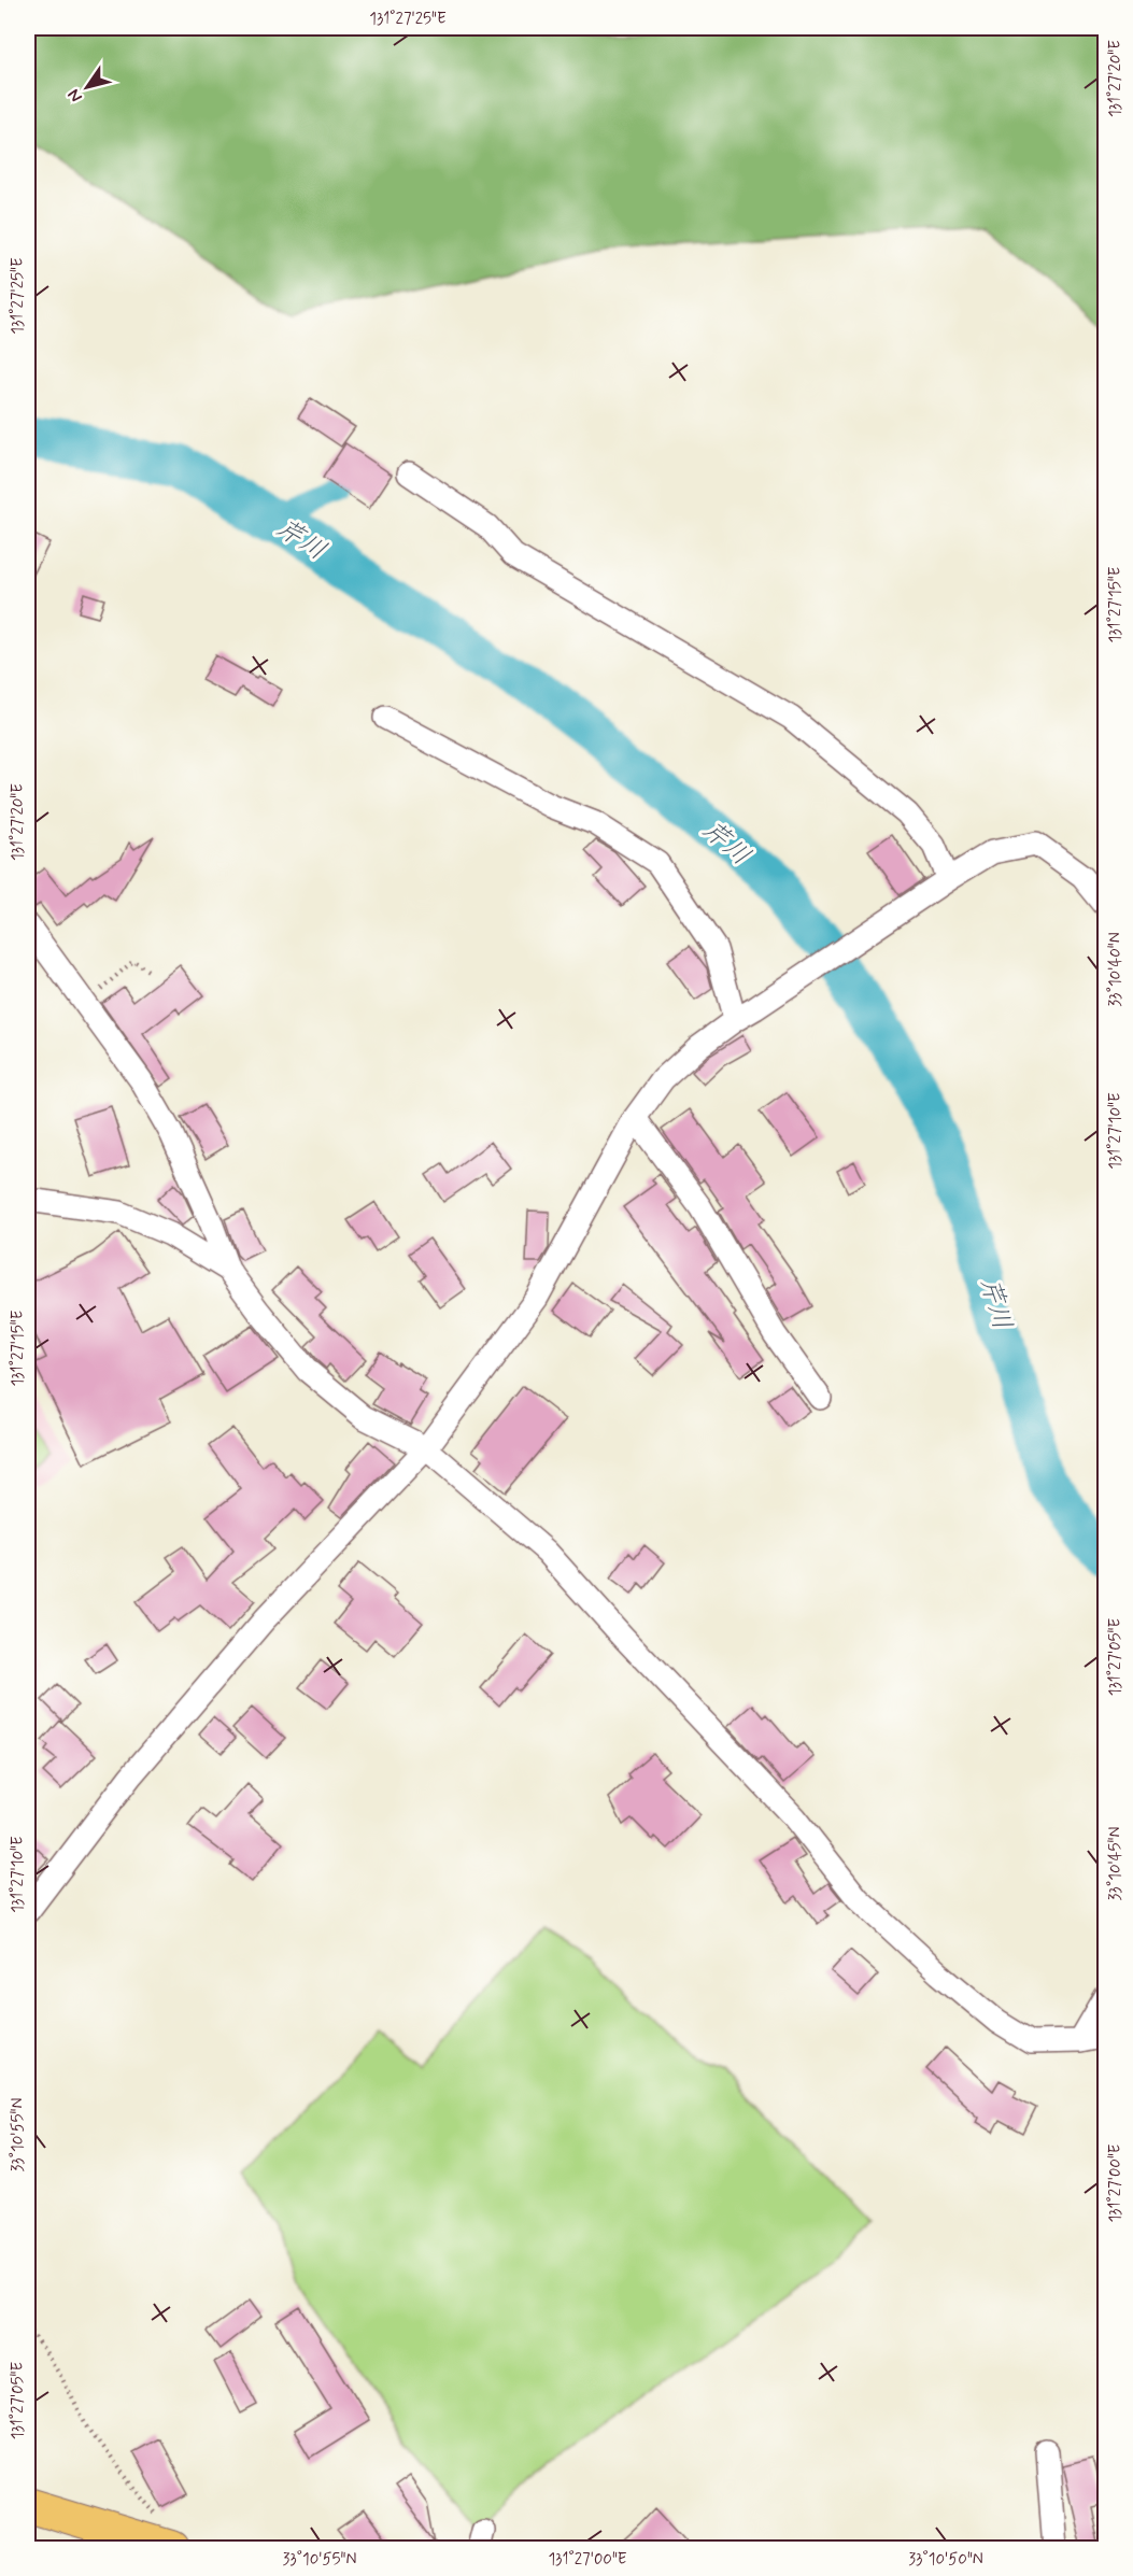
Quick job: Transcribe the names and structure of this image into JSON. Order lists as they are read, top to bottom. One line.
{"water":["芹川"],"north":"bottom left","coordinates":["131°27'25\"E","131°27'20\"E","131°27'15\"E","33°10'40\"N","131°27'10\"E","131°27'05\"E","33°10'45\"N","33°10'55\"N","131°27'00\"E","33°10'50\"N"]}
